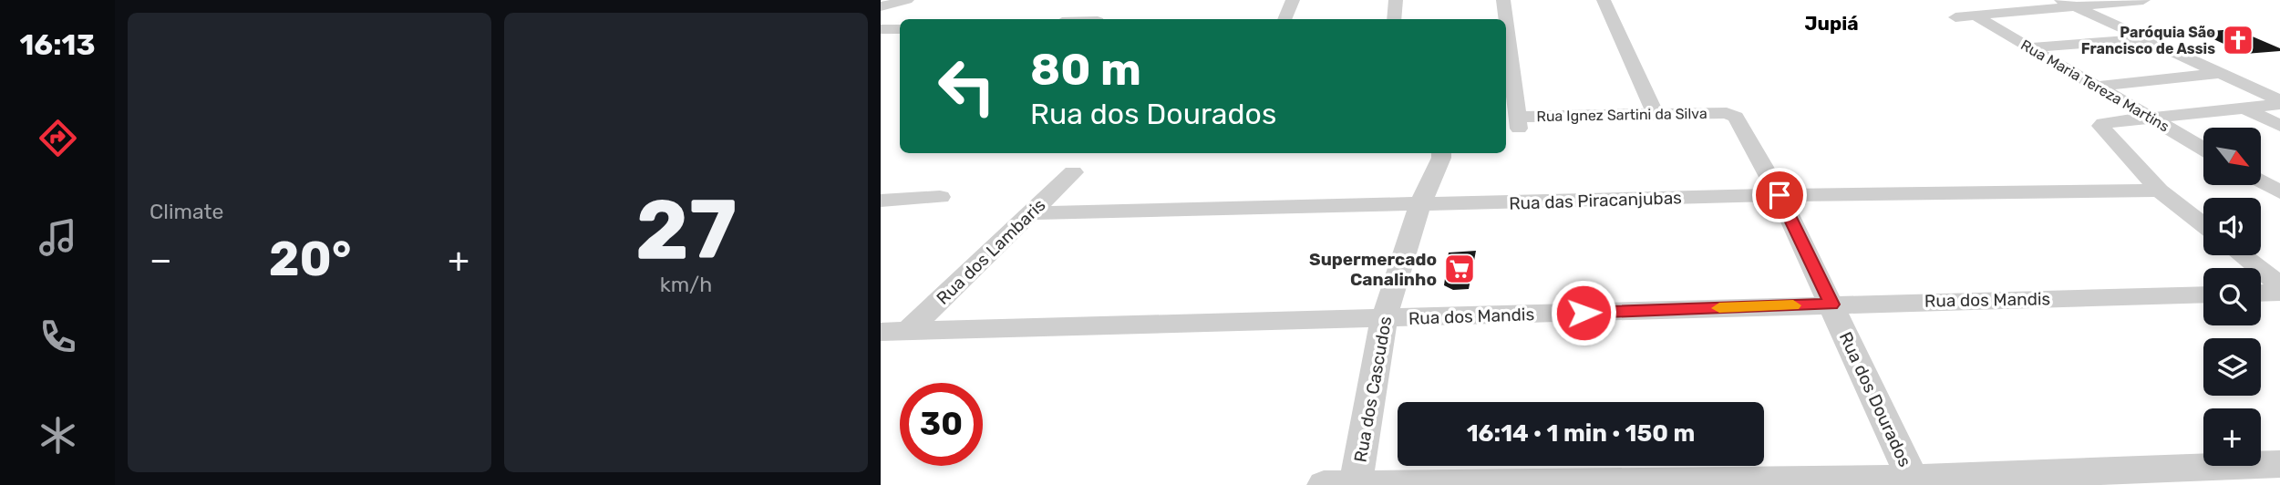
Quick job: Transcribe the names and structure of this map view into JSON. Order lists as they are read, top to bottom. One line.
{"streets":{"street":["Rua Maria Tereza Martins","Rua Ignez Sartini da Silva","Rua das Piracanjubas","Rua dos Lambaris","Rua dos Mandis","Rua dos Cascudos","Rua dos Dourados"]},"crossings":[["Rua Ignez Sartini da Silva","Rua dos Dourados"],["Rua das Piracanjubas","Rua dos Lambaris"],["Rua das Piracanjubas","Rua dos Cascudos"],["Rua das Piracanjubas","Rua dos Dourados"],["Rua dos Lambaris","Rua dos Mandis"],["Rua dos Mandis","Rua dos Cascudos"],["Rua dos Mandis","Rua dos Dourados"]],"districts":["Jupiá"],"places":{"church":["Paróquia São Francisco de Assis"],"supermarket":["Supermercado Canalinho"]},"north":"bottom right","page":{"tabs":"16:13","tile":["Climate",["27","km/h"]],"turn":["80 m","Rua dos Dourados"],"map_buttons":"+","heat":["−","20°","+"],"limit":"30","trip":"16:14 · 1 min · 150 m"}}
